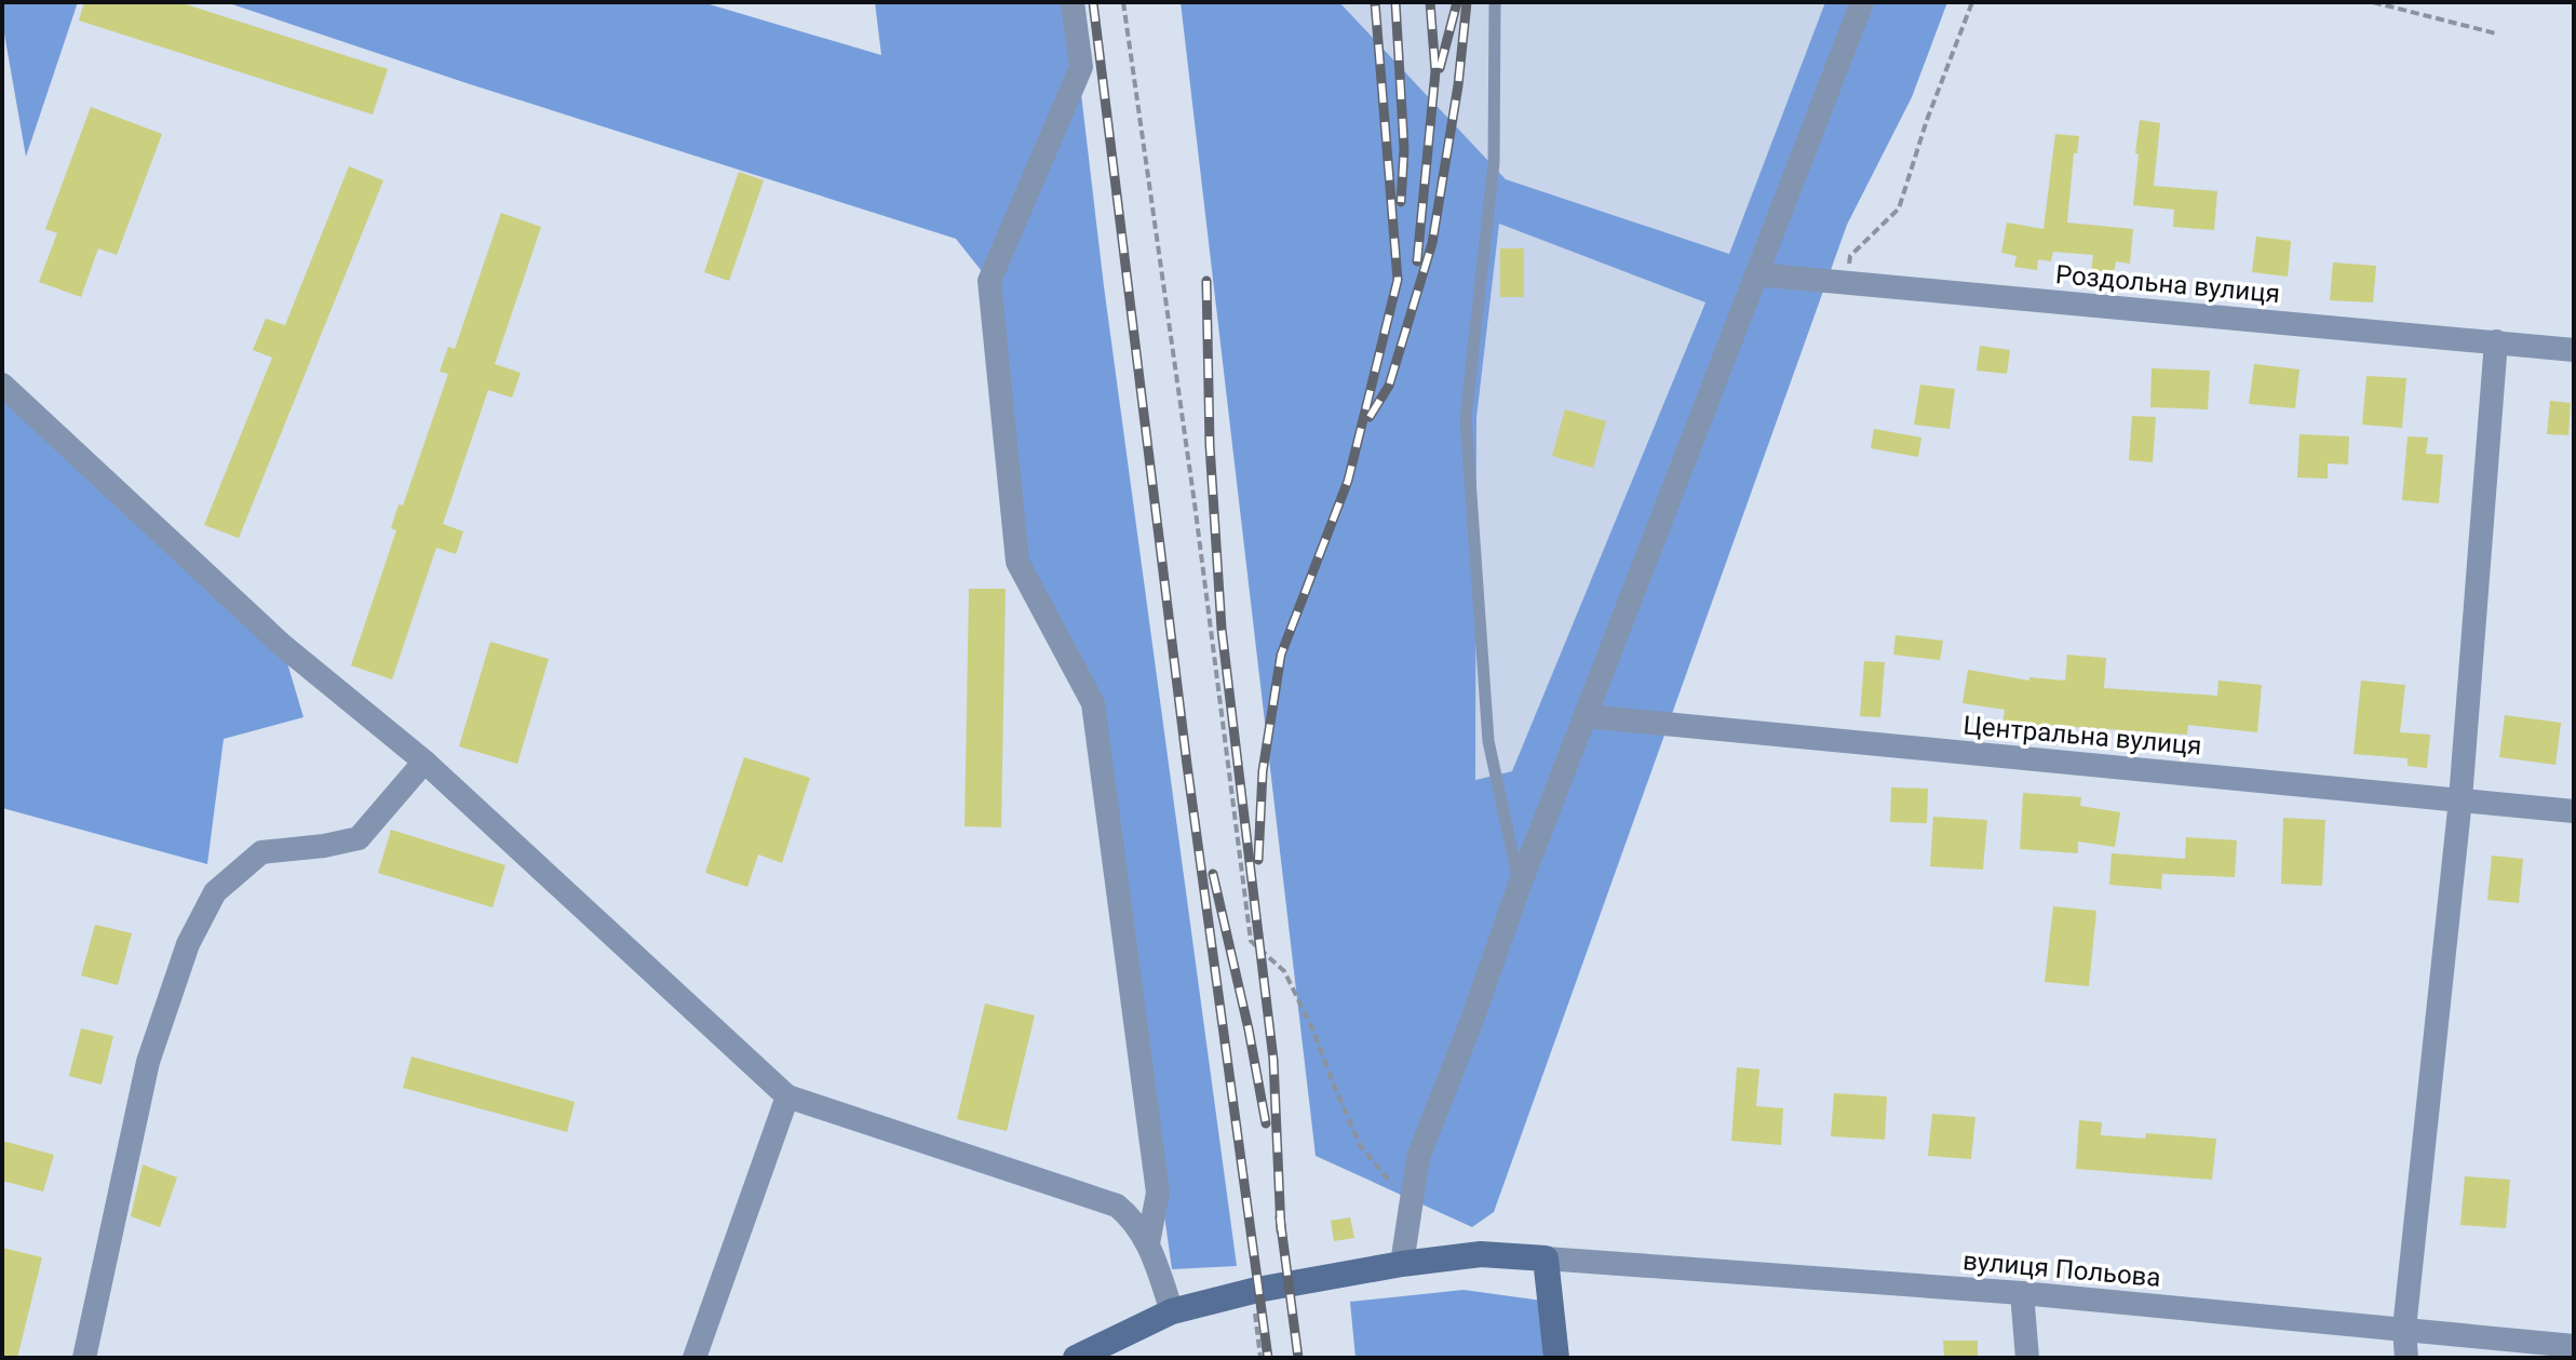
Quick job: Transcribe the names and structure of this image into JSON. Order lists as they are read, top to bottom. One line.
{"streets":{"street":["Роздольна вулиця","Центральна вулиця","вулиця Польова"]}}
